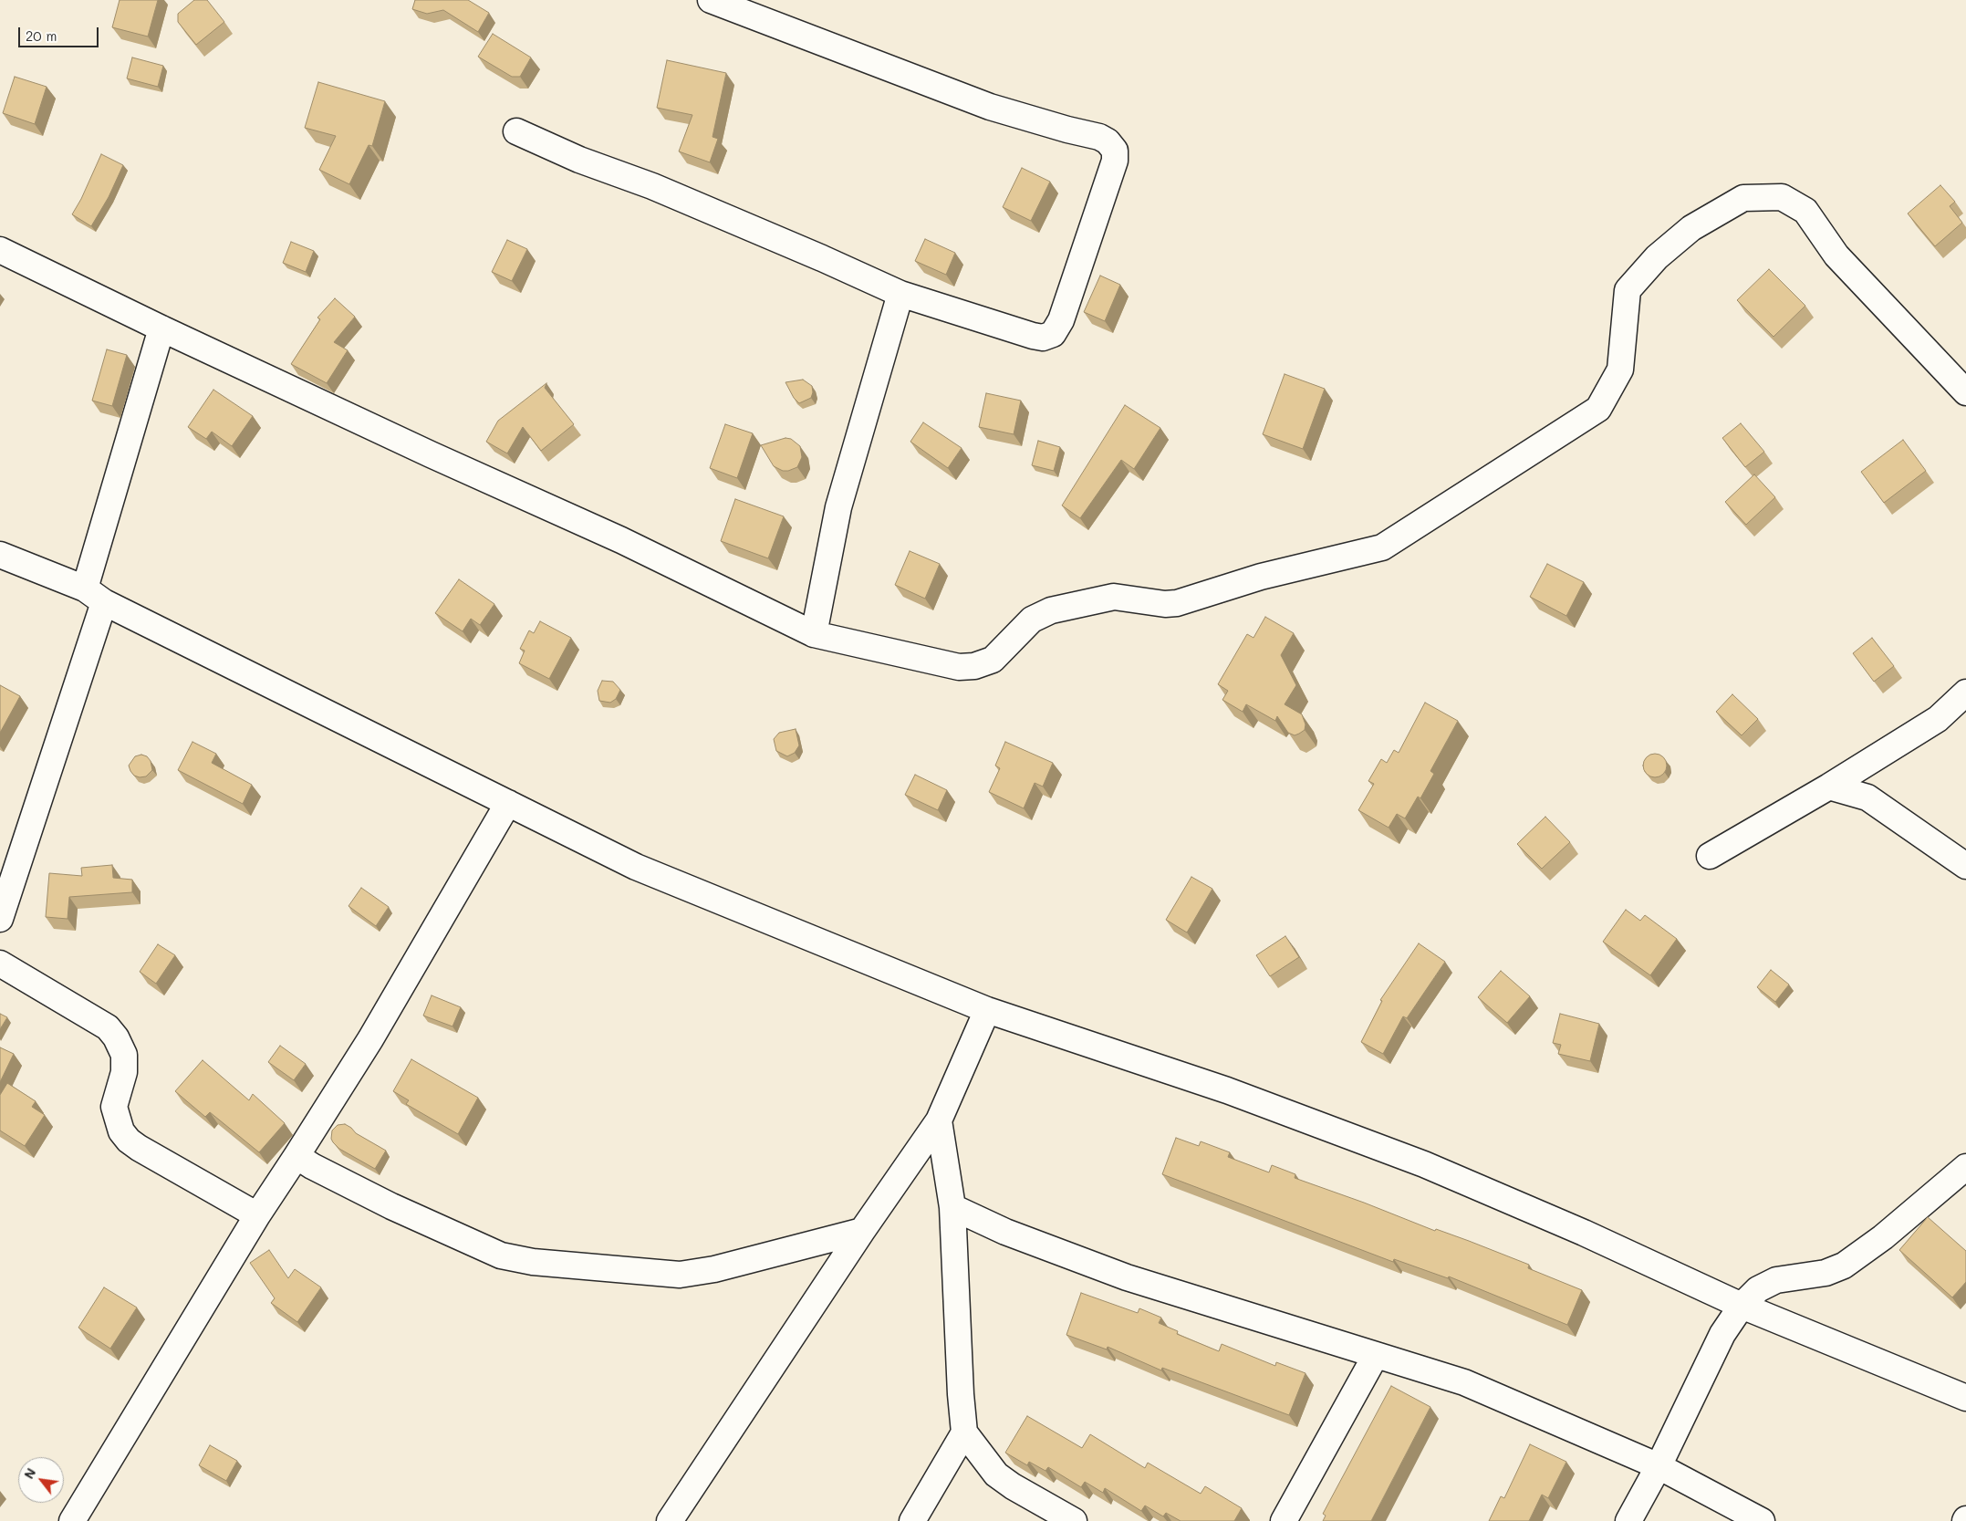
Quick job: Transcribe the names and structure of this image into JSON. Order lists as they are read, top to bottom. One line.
{"scale_bar":"20 m","north":"top left"}
